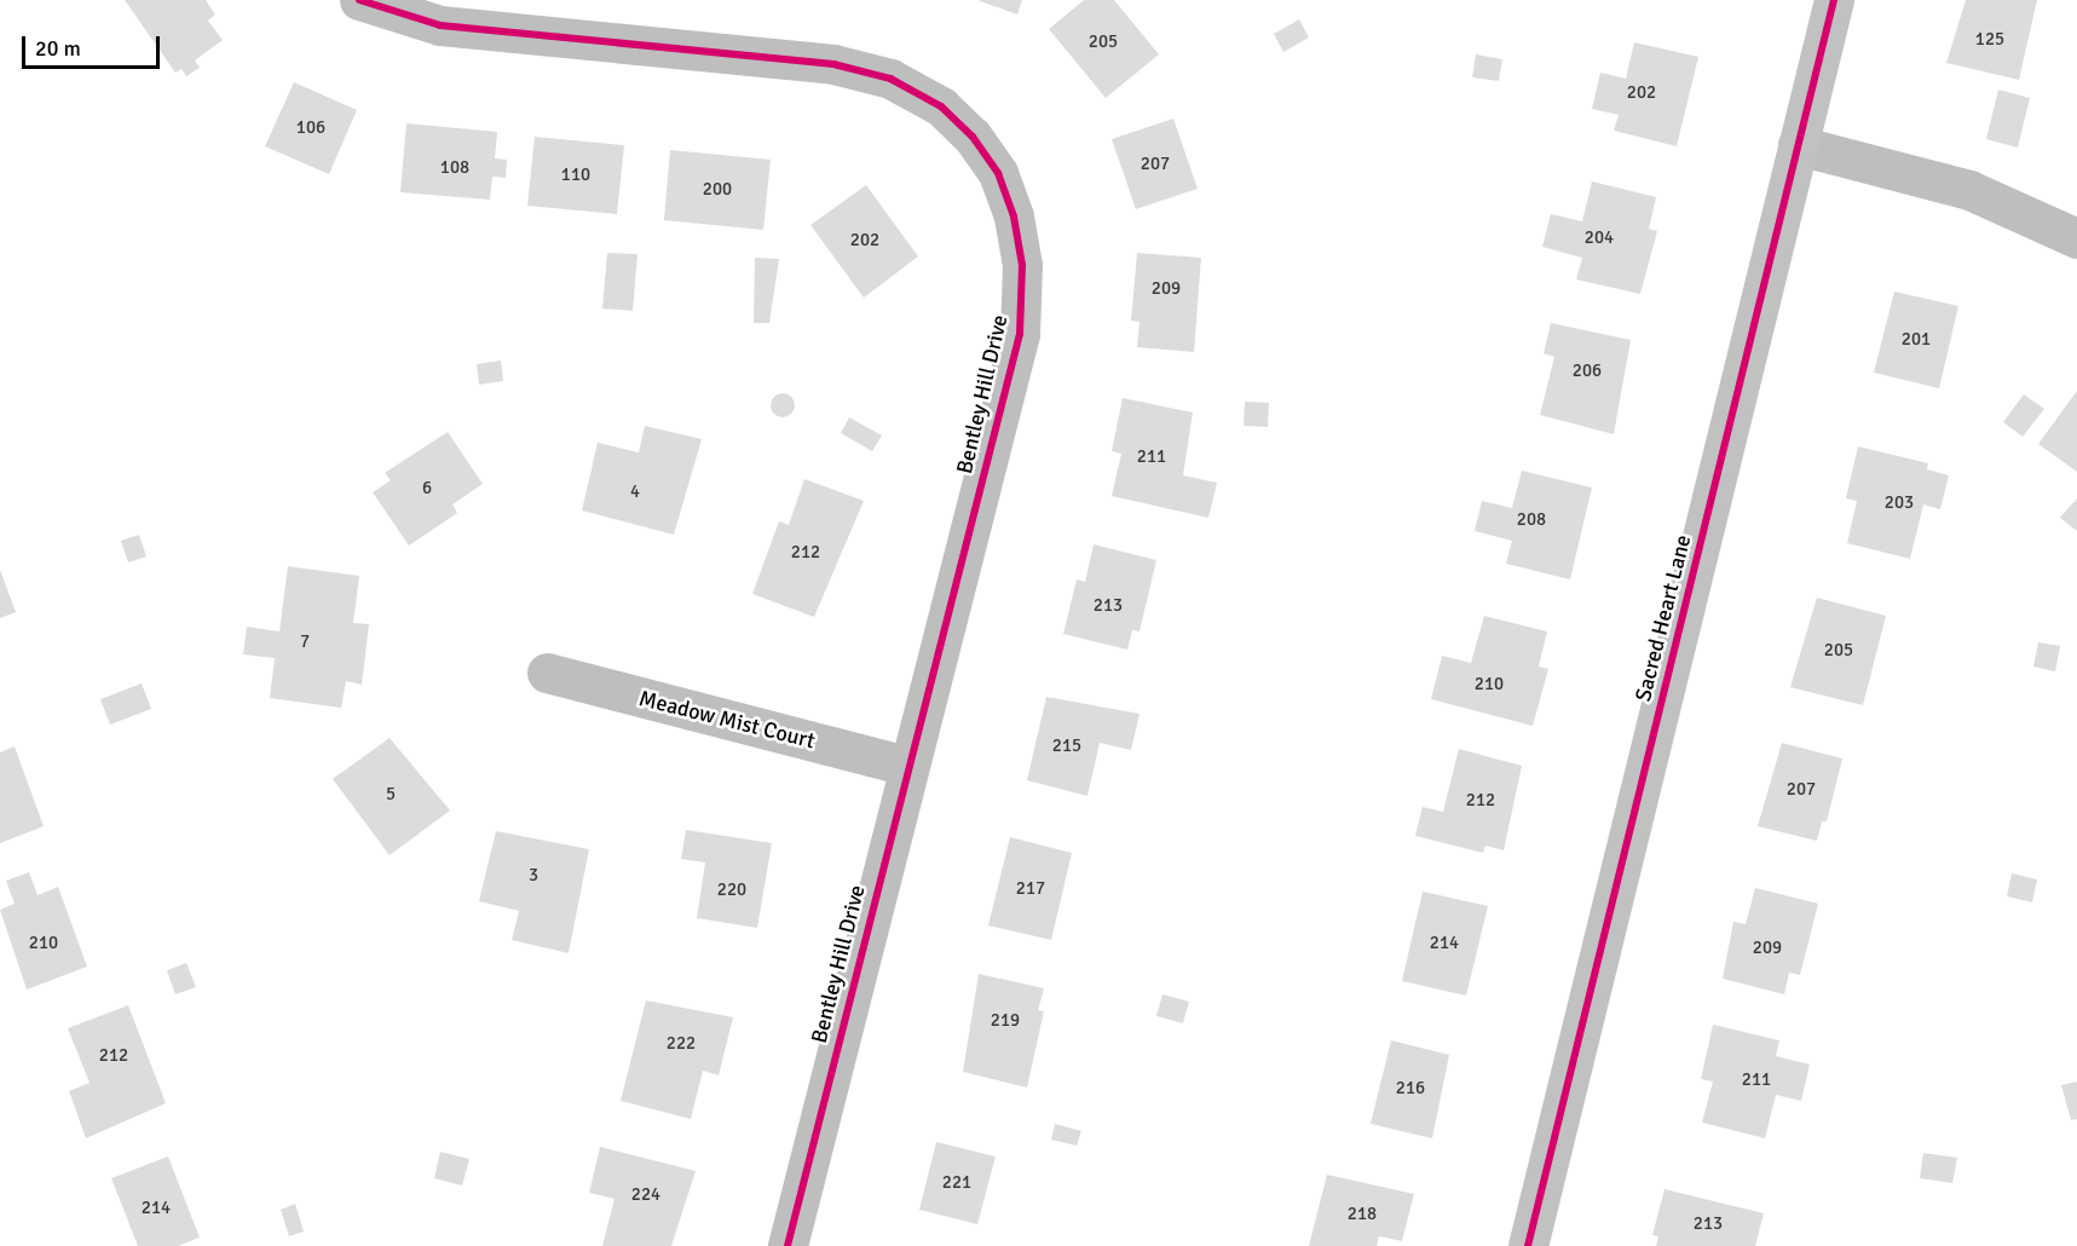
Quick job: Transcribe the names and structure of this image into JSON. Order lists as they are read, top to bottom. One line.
{"streets":{"street":["Bentley Hill Drive","Sacred Heart Lane","Meadow Mist Court"]},"crossings":[["Bentley Hill Drive","Meadow Mist Court"]],"house_numbers":["125","205","202","106","207","108","110","200","204","202","209","201","206","211","6","4","203","208","212","213","7","205","210","215","207","5","212","3","217","220","210","214","209","219","222","212","211","216","221","224","214","218","213"],"scale_bar":"20 m"}
